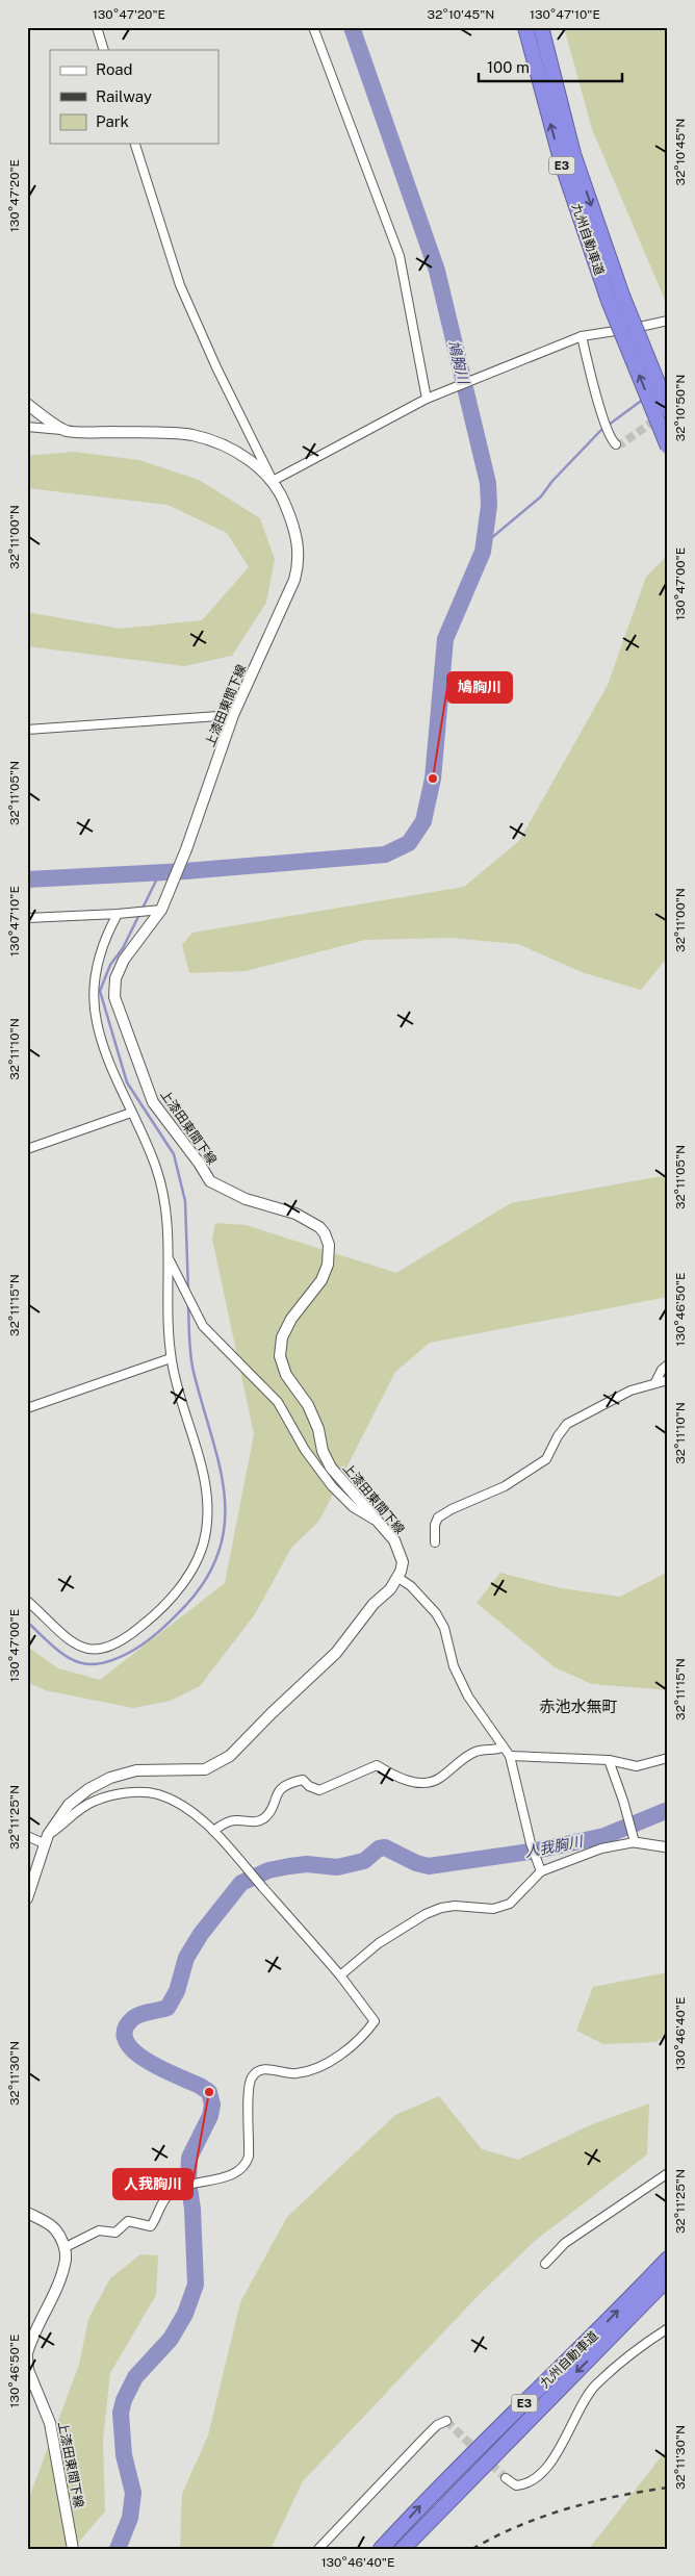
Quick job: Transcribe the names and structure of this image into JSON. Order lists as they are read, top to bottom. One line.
{"streets":{"highway":["E3","九州自動車道"],"main road":["上漆田東間下線"]},"districts":["赤池水無町"],"water":["鳩胸川","人我胸川"],"places":["鳩胸川","人我胸川"],"legend":["Road","Railway","Park"],"scale_bar":"100 m","coordinates":["130°47'20\"E","32°10'45\"N","130°47'10\"E","32°10'50\"N","32°11'00\"N","130°47'00\"E","32°11'05\"N","32°11'10\"N","32°11'15\"N","130°46'50\"E","32°11'25\"N","130°46'40\"E","32°11'30\"N"]}
